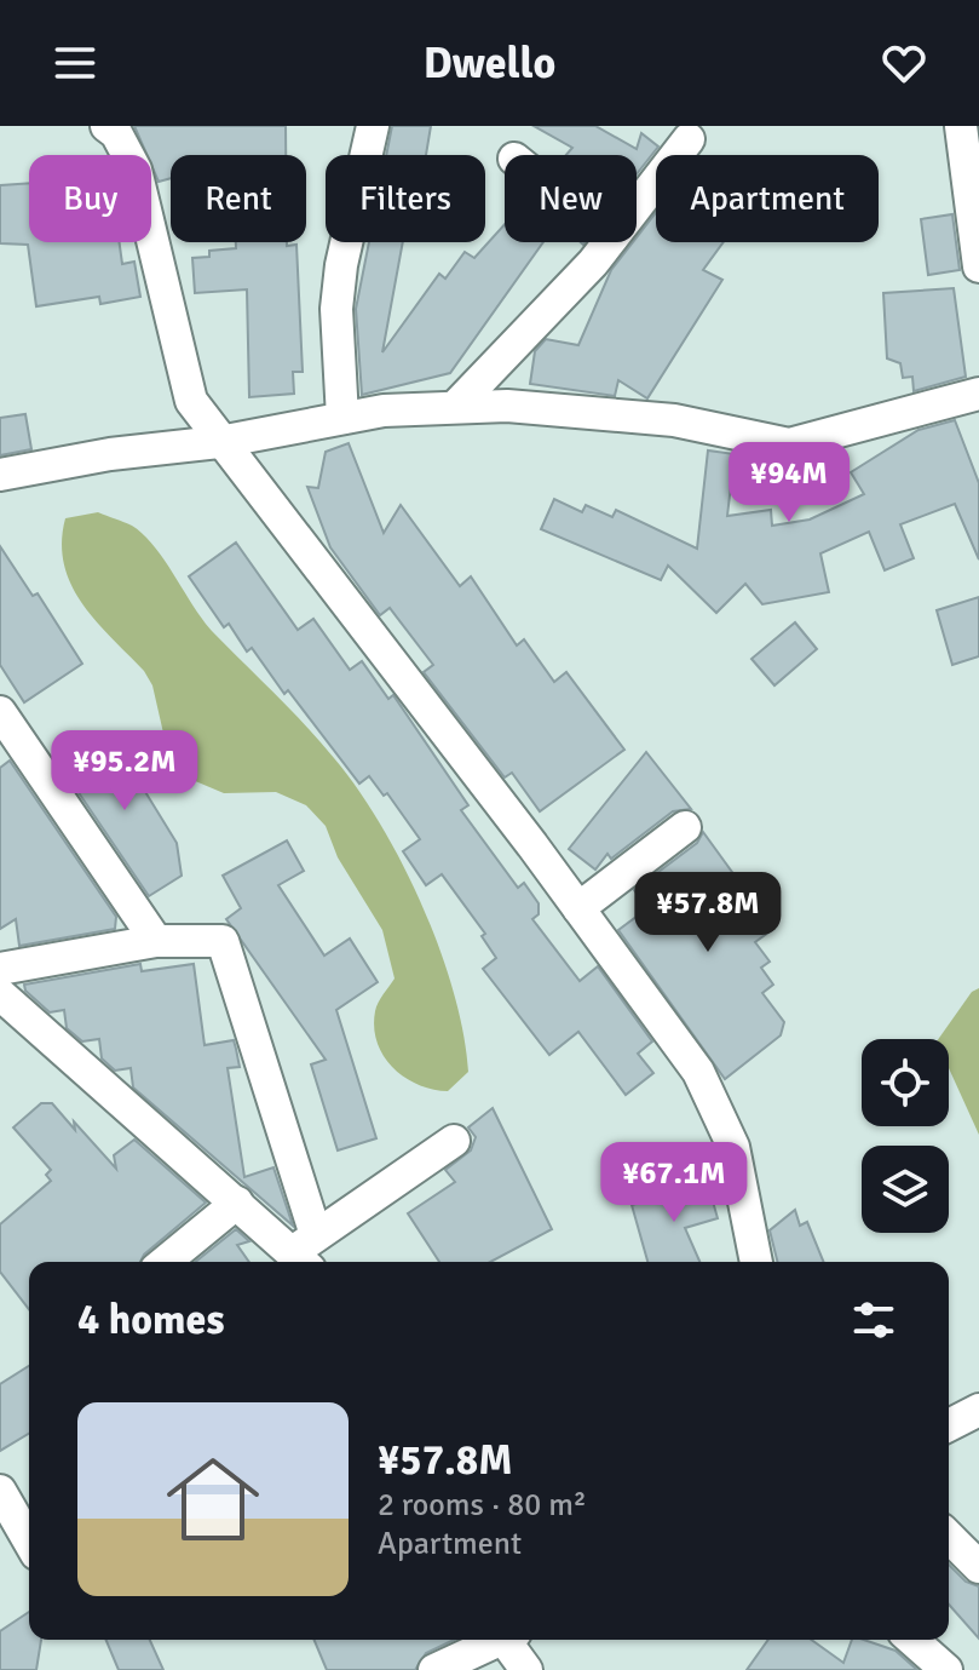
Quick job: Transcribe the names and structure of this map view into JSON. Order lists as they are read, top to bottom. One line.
{"page":{"header":"Dwello","chip":["Buy","Rent","Filters","New","Apartment"],"price":["¥94M","¥95.2M","¥57.8M","¥67.1M"],"heading":"4 homes","list":[{"name":"¥57.8M","note":"2 rooms · 80 m² · Apartment"}]}}
